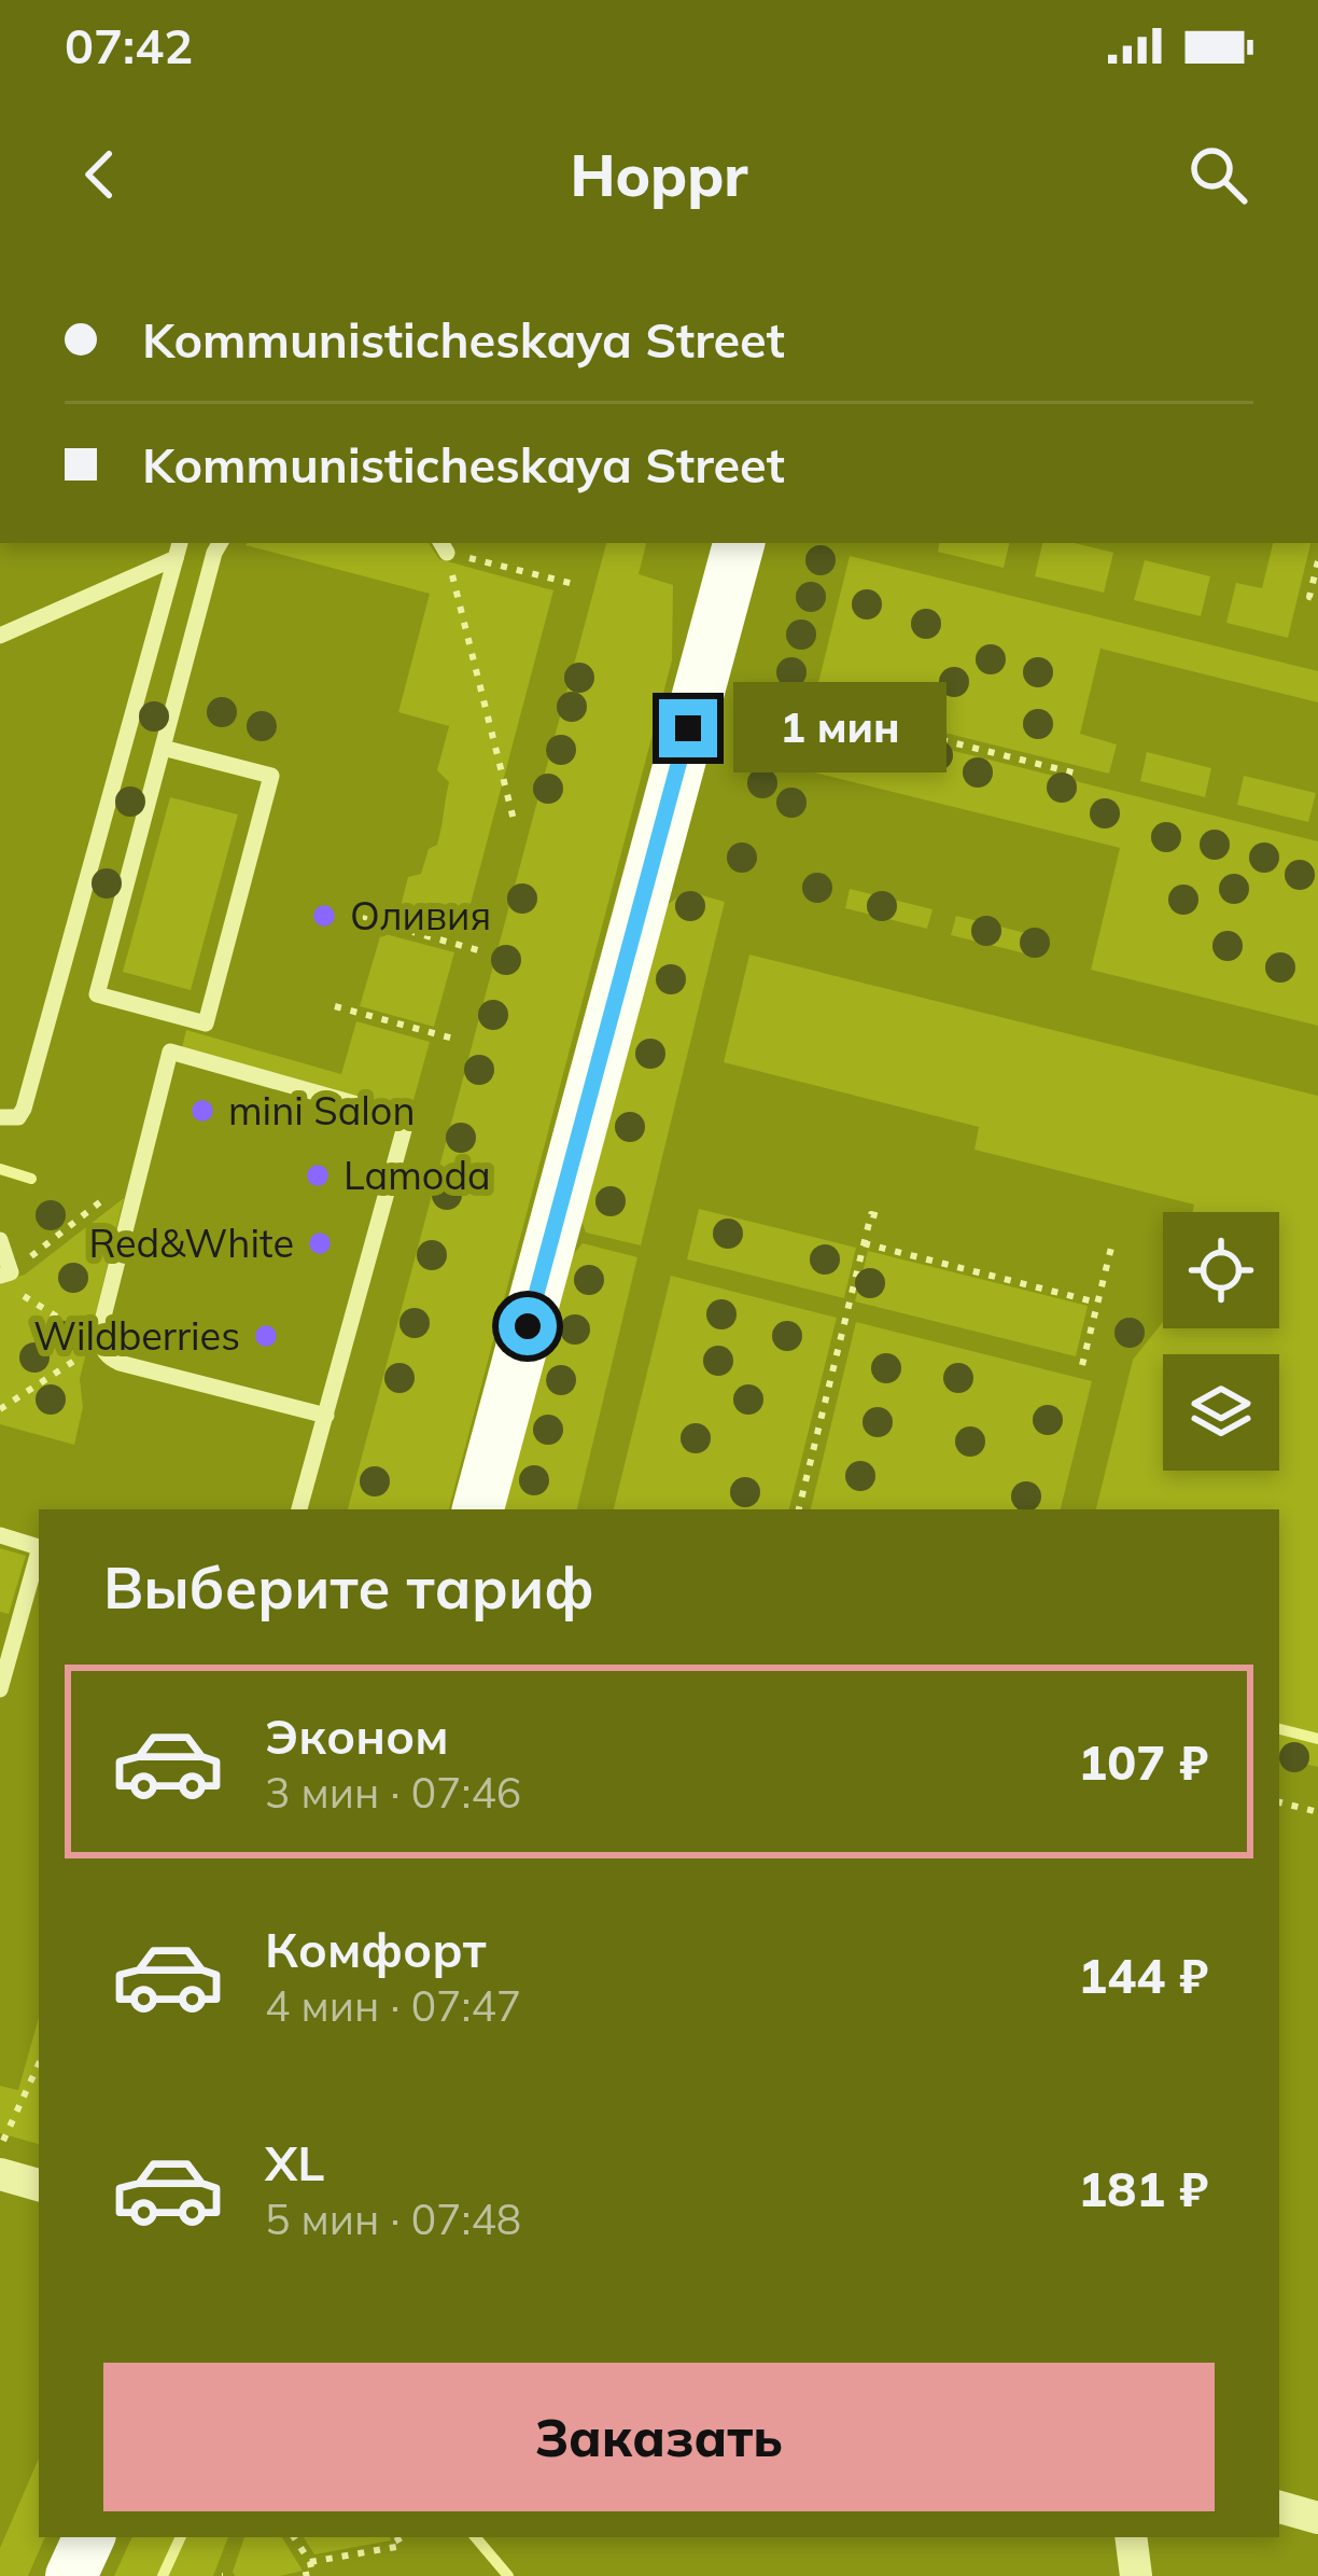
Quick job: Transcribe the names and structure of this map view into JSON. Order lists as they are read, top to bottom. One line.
{"places":["Оливия","mini Salon","Lamoda","Red&White","Wildberries"],"page":{"status":"07:42","header":"Hoppr","banner":["Kommunisticheskaya Street","Kommunisticheskaya Street"],"bubble":"1 мин","heading":"Выберите тариф","list":[{"name":"Эконом","note":"3 мин · 07:46","value":"107 ₽"},{"name":"Комфорт","note":"4 мин · 07:47","value":"144 ₽"},{"name":"XL","note":"5 мин · 07:48","value":"181 ₽"}],"buttons":"Заказать"}}
